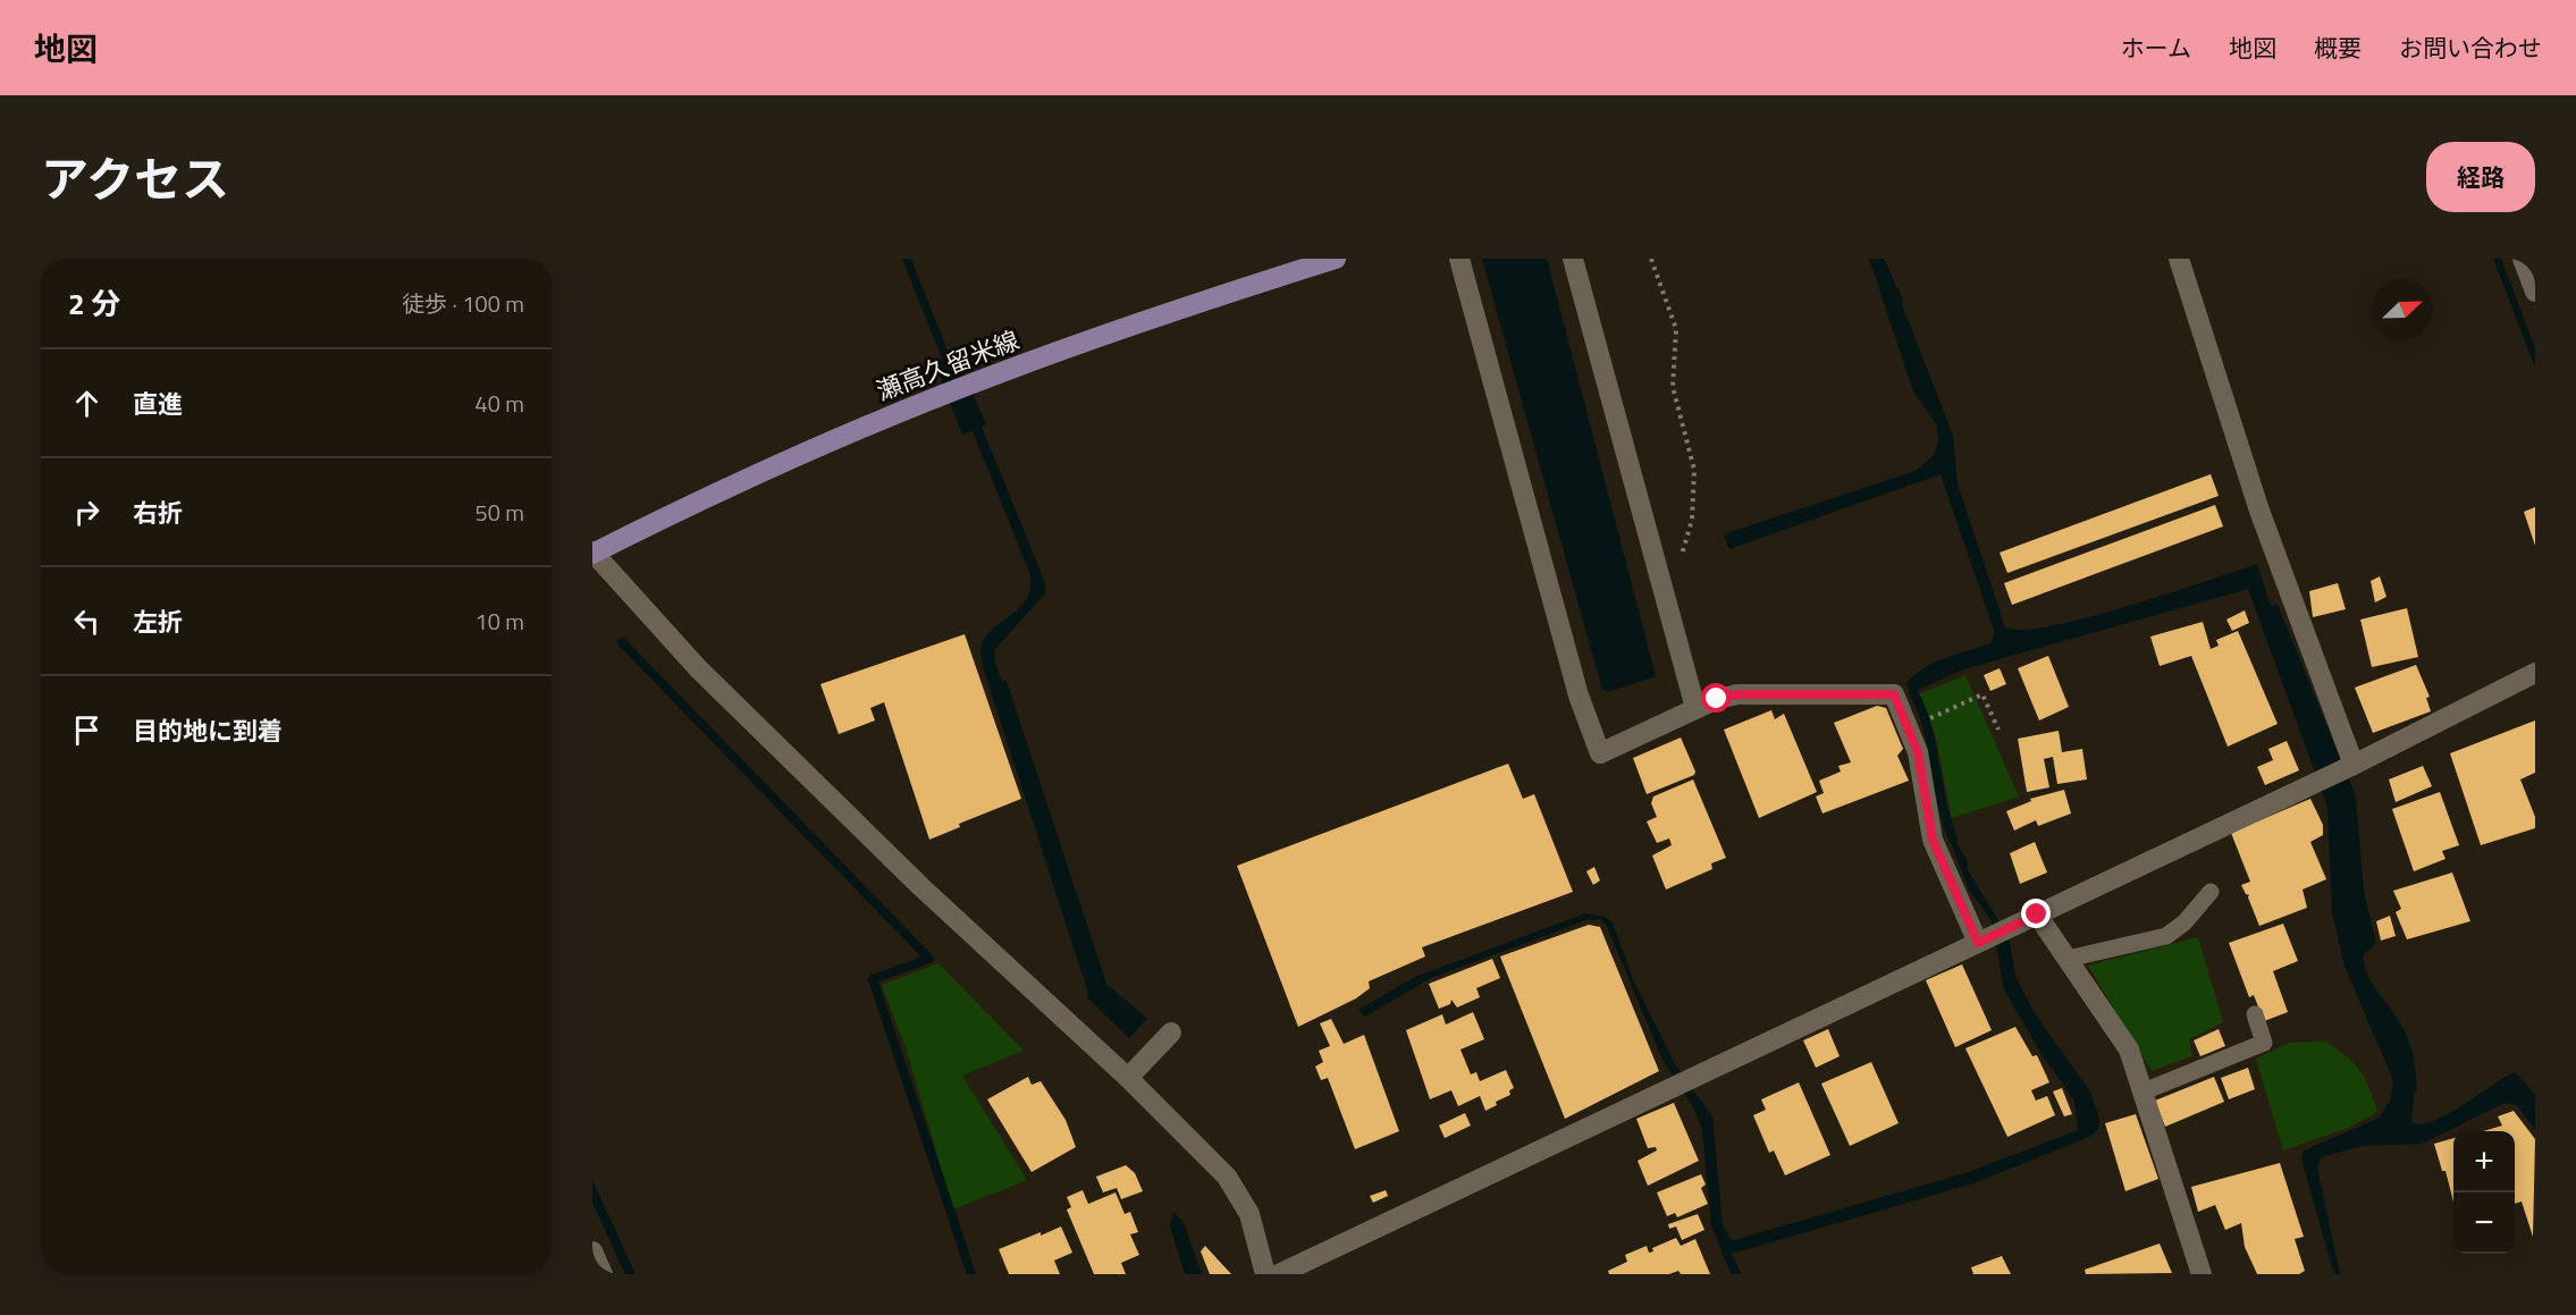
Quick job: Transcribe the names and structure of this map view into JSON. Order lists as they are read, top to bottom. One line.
{"streets":{"main road":["瀬高久留米線"]},"north":"top right","page":{"header":"地図","nav":["ホーム","地図","概要","お問い合わせ"],"title":"アクセス","buttons":"経路","heading":["2 分","徒歩 · 100 m"],"list":[["直進","40 m"],["右折","50 m"],["左折","10 m"],"目的地に到着"],"map_buttons":["+","−"]}}
